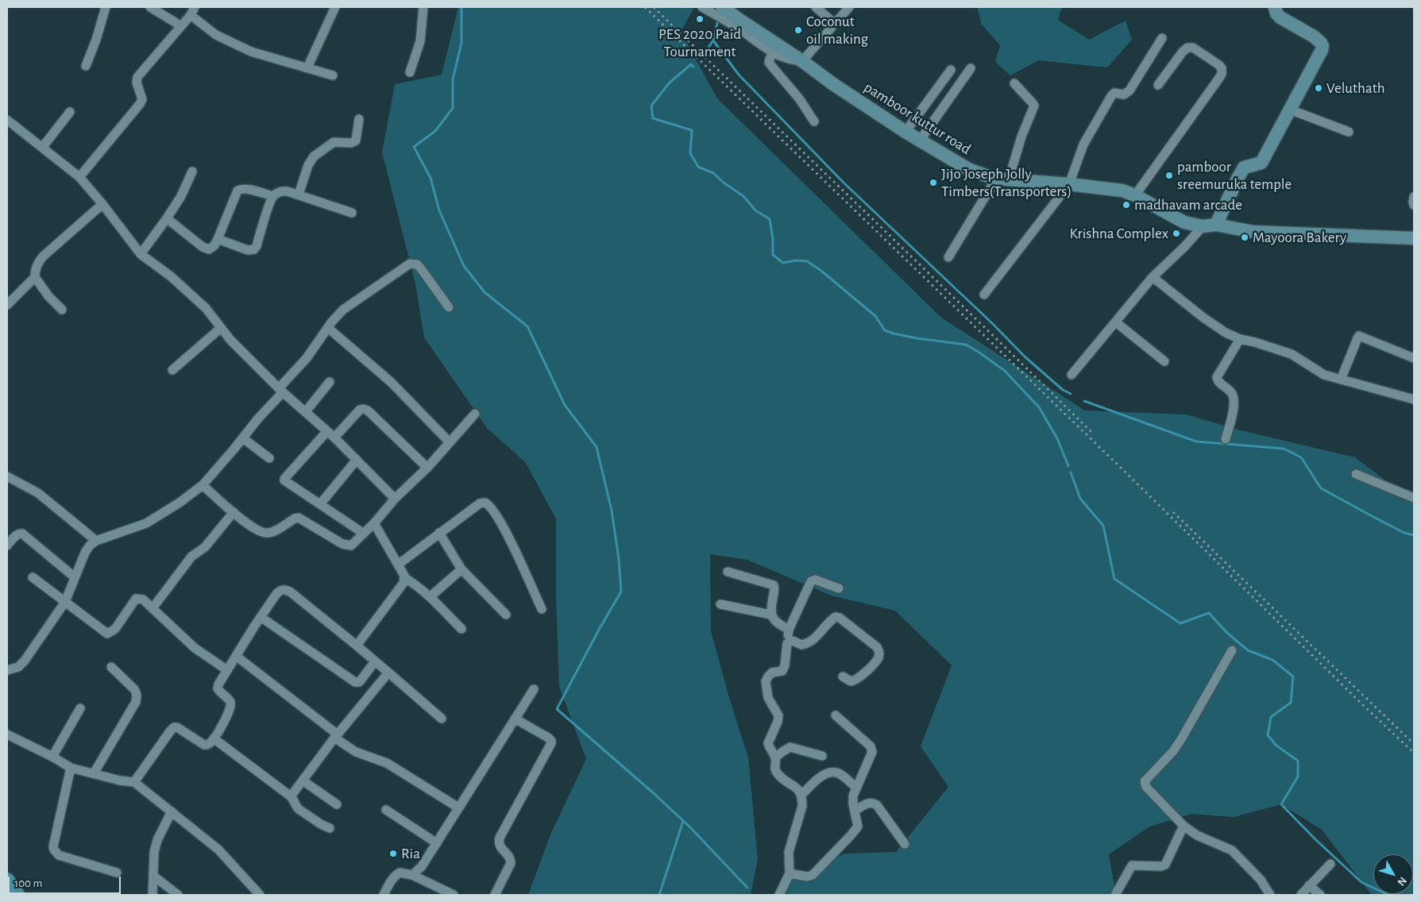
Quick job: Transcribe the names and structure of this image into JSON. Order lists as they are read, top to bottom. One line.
{"streets":{"main road":["pamboor kuttur road"]},"places":["PES 2020 Paid Tournament","Coconut oil making","Veluthath","pamboor sreemuruka temple","Jijo Joseph Jolly Timbers(Transporters)","madhavam arcade","Krishna Complex","Mayoora Bakery","Ria"],"scale_bar":"100 m","north":"bottom right"}
